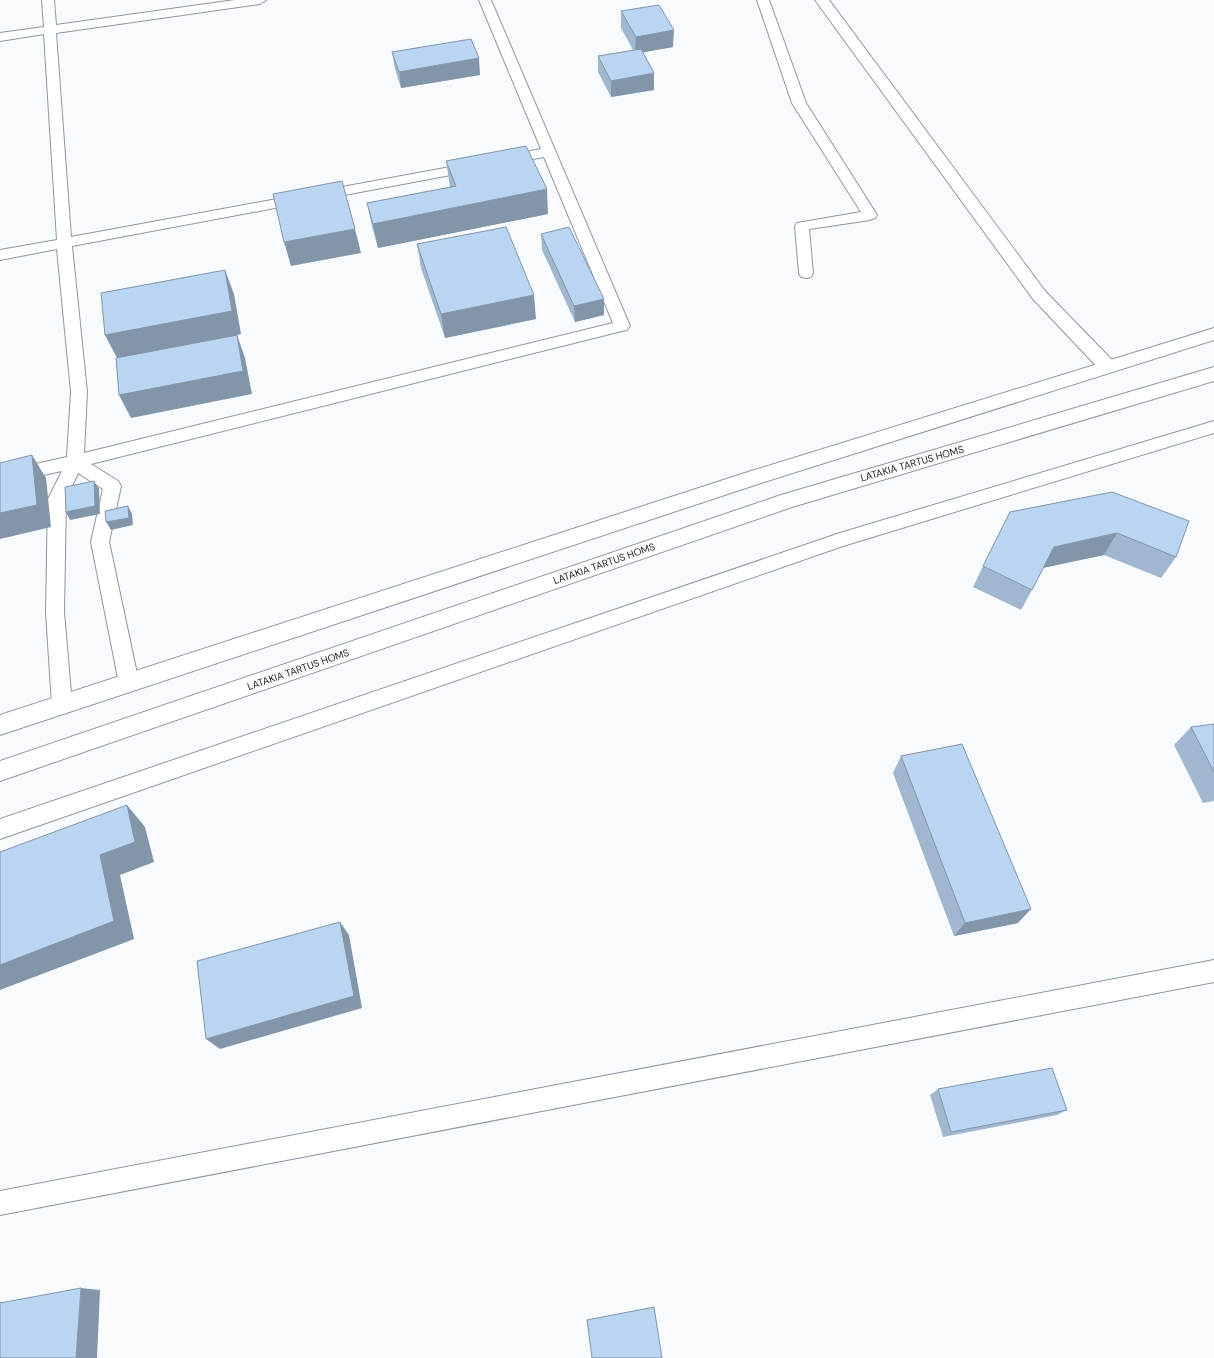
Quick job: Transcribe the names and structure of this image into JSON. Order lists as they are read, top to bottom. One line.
{"streets":{"main road":["LATAKIA TARTUS HOMS"]}}
